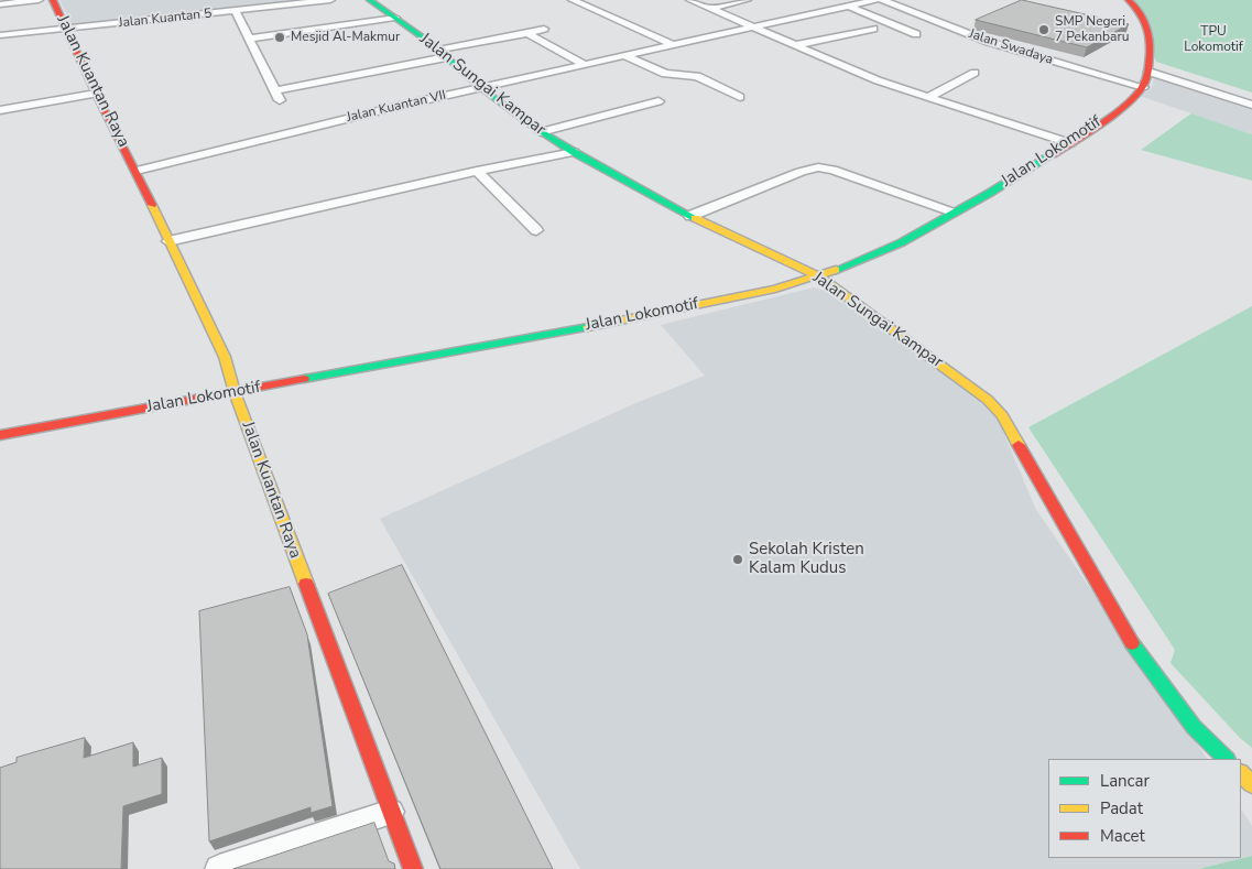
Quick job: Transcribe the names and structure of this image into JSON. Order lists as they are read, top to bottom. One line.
{"streets":{"street":["Jalan Kuantan 5","Jalan Swadaya","Jalan Kuantan Raya","Jalan Sungai Kampar","Jalan Kuantan VII","Jalan Lokomotif"]},"crossings":[["Jalan Kuantan 5","Jalan Kuantan Raya"],["Jalan Swadaya","Jalan Lokomotif"],["Jalan Kuantan Raya","Jalan Kuantan VII"],["Jalan Kuantan Raya","Jalan Lokomotif"],["Jalan Sungai Kampar","Jalan Kuantan VII"],["Jalan Sungai Kampar","Jalan Lokomotif"]],"parks":["TPU Lokomotif"],"places":["SMP Negeri 7 Pekanbaru","Mesjid Al-Makmur","Sekolah Kristen Kalam Kudus"],"legend":["Lancar","Padat","Macet"]}
